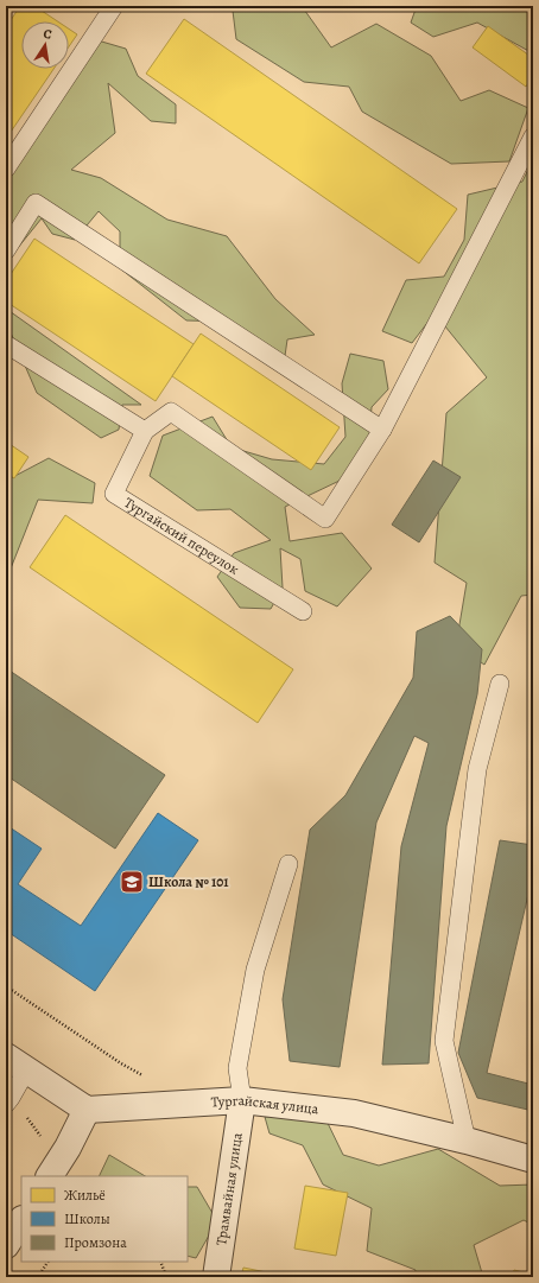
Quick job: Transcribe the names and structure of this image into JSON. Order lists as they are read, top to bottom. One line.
{"streets":{"street":["Тургайская улица","Трамвайная улица"],"lane":["Тургайский переулок"]},"crossings":[["Тургайская улица","Трамвайная улица"]],"places":{"school or university":["Школа № 101"]},"legend":["Жильё","Школы","Промзона"],"north":"top"}
